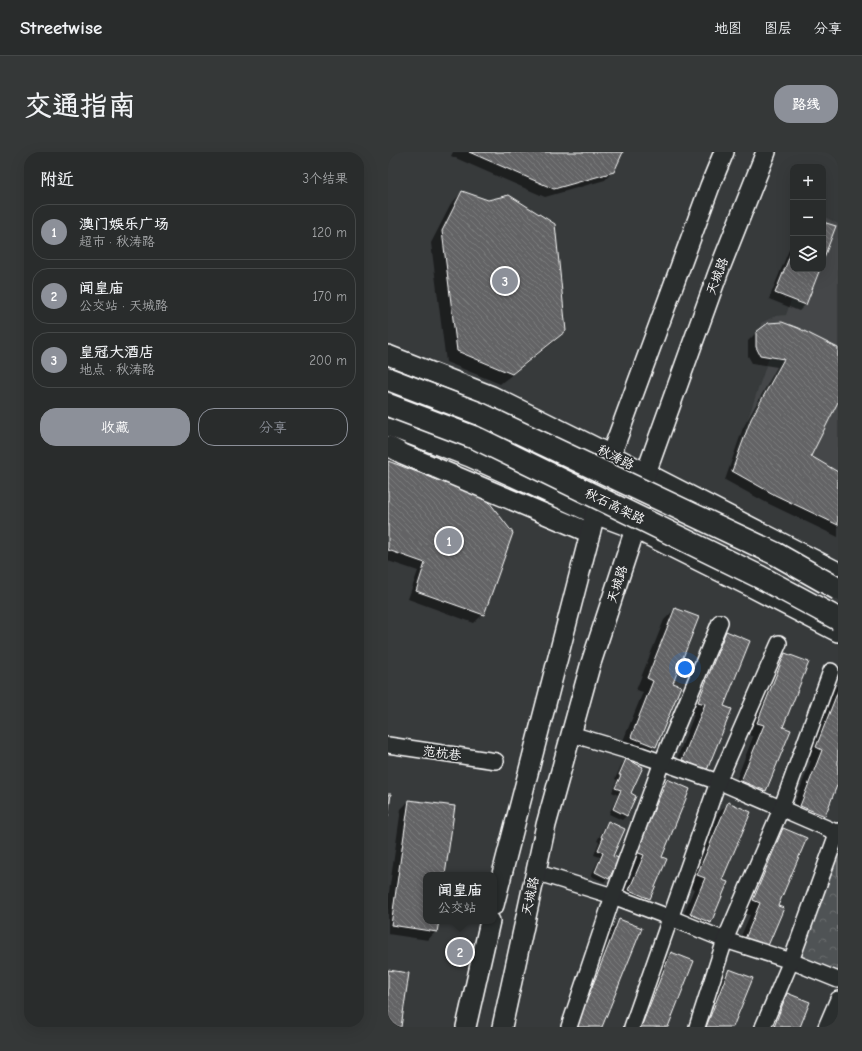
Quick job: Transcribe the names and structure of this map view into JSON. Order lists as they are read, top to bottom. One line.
{"streets":{"highway":["秋石高架路"],"main road":["天城路","秋涛路"],"street":["范杭巷"]},"crossings":[["天城路","秋涛路"]],"page":{"header":"Streetwise","nav":["地图","图层","分享"],"buttons":["路线",["收藏","分享"]],"title":"交通指南","heading":["附近","3个结果"],"map_buttons":["+","−"],"list":[{"mark":"1","name":"澳门娱乐广场","note":"超市 · 秋涛路","value":"120 m"},{"mark":"2","name":"闻皇庙","note":"公交站 · 天城路","value":"170 m"},{"mark":"3","name":"皇冠大酒店","note":"地点 · 秋涛路","value":"200 m"}],"pins":["3","1","2"],"popup":["闻皇庙","公交站"]}}
